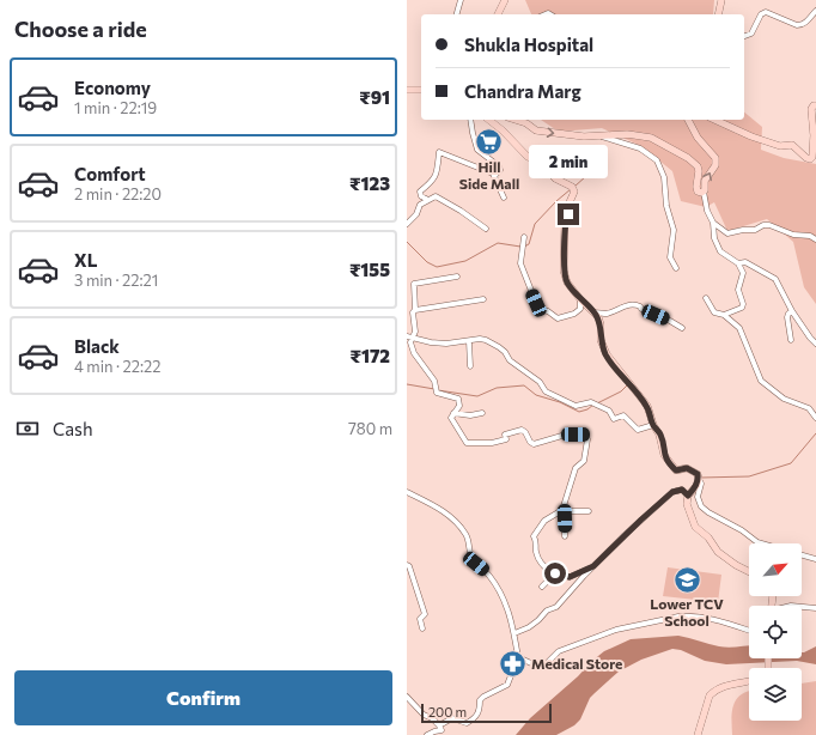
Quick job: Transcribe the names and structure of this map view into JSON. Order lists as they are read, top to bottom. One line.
{"places":{"supermarket":["Hill Side Mall"],"school or university":["Lower TCV School"],"pharmacy":["Medical Store"]},"scale_bar":"200 m","north":"top right","page":{"heading":"Choose a ride","banner":["Shukla Hospital","Chandra Marg"],"list":[{"name":"Economy","note":"1 min · 22:19","value":"₹91"},{"name":"Comfort","note":"2 min · 22:20","value":"₹123"},{"name":"XL","note":"3 min · 22:21","value":"₹155"},{"name":"Black","note":"4 min · 22:22","value":"₹172"}],"bubble":"2 min","pay":["Cash","780 m"],"buttons":"Confirm","scale":"200 m"}}
